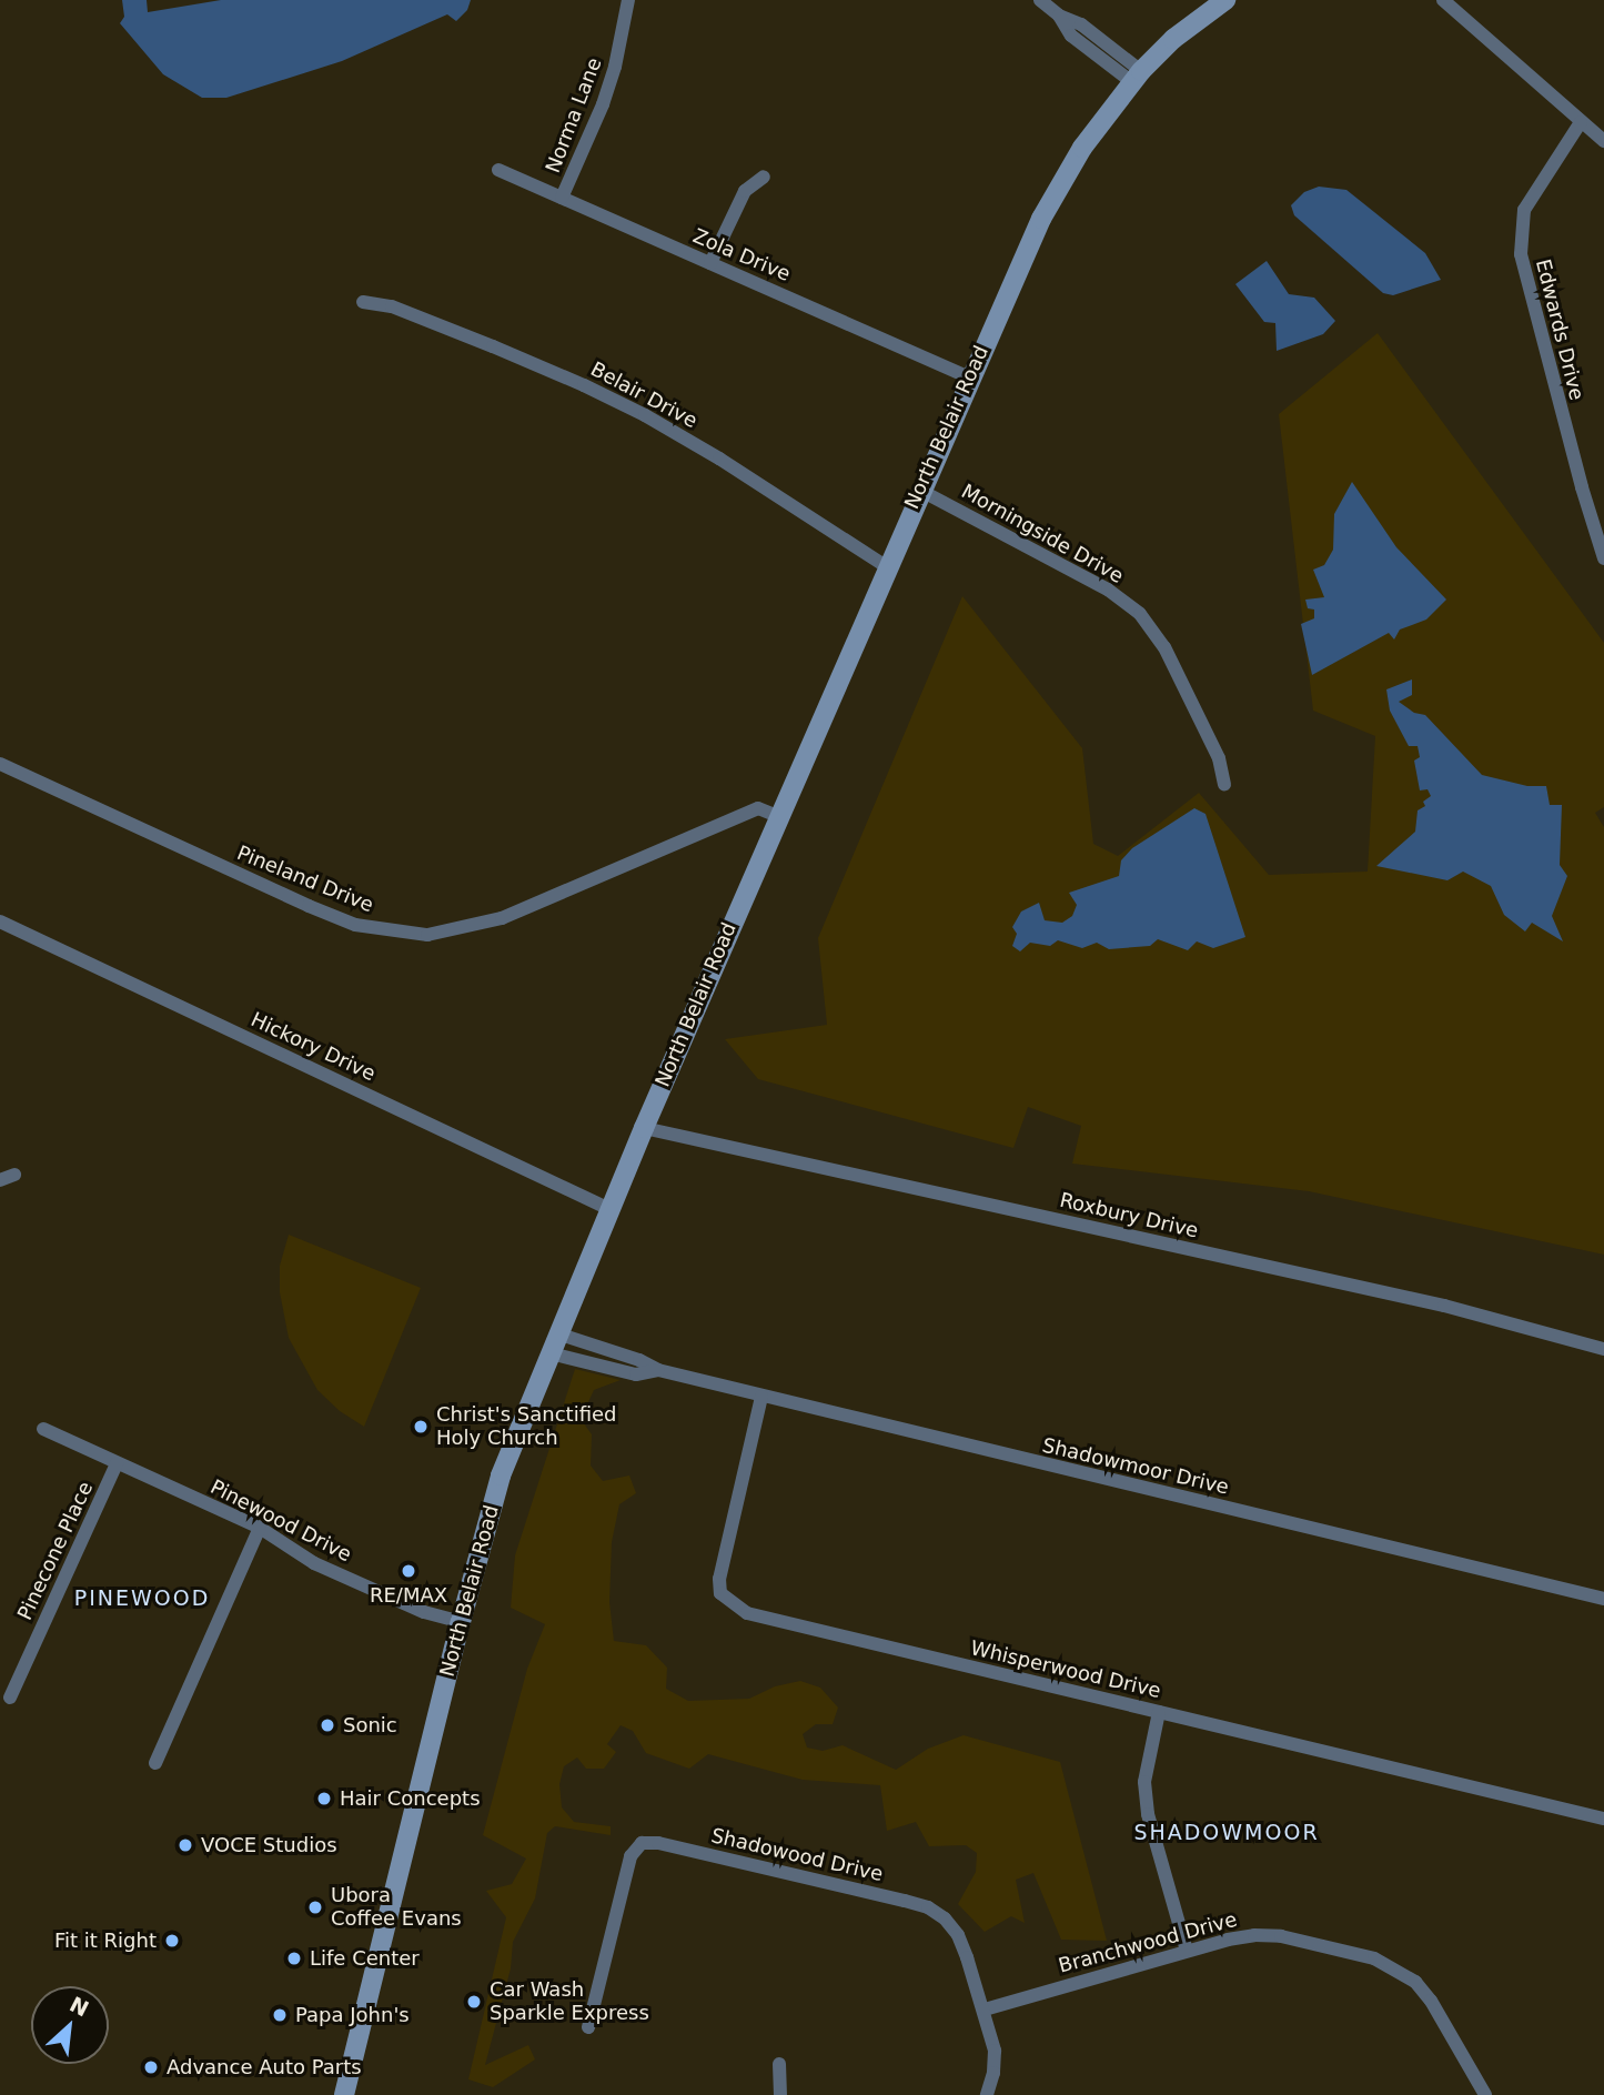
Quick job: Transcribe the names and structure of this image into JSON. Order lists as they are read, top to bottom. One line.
{"streets":{"main road":["North Belair Road"],"street":["Norma Lane","Zola Drive","Edwards Drive","Belair Drive","Morningside Drive","Pineland Drive","Hickory Drive","Roxbury Drive","Shadowmoor Drive","Pinewood Drive","Pinecone Place","Whisperwood Drive","Shadowood Drive","Branchwood Drive"]},"crossings":[["Norma Lane","Zola Drive"],["Zola Drive","North Belair Road"],["Belair Drive","North Belair Road"],["North Belair Road","Morningside Drive"],["North Belair Road","Pineland Drive"],["North Belair Road","Hickory Drive"],["North Belair Road","Roxbury Drive"],["North Belair Road","Shadowmoor Drive"],["North Belair Road","Pinewood Drive"],["Shadowmoor Drive","Whisperwood Drive"],["Pinewood Drive","Pinecone Place"],["Shadowood Drive","Branchwood Drive"]],"districts":["PINEWOOD","SHADOWMOOR"],"places":["Christ's Sanctified Holy Church","RE/MAX","Sonic","Hair Concepts","VOCE Studios","Ubora Coffee Evans","Fit it Right","Life Center","Car Wash Sparkle Express","Papa John's","Advance Auto Parts"],"north":"top right"}
